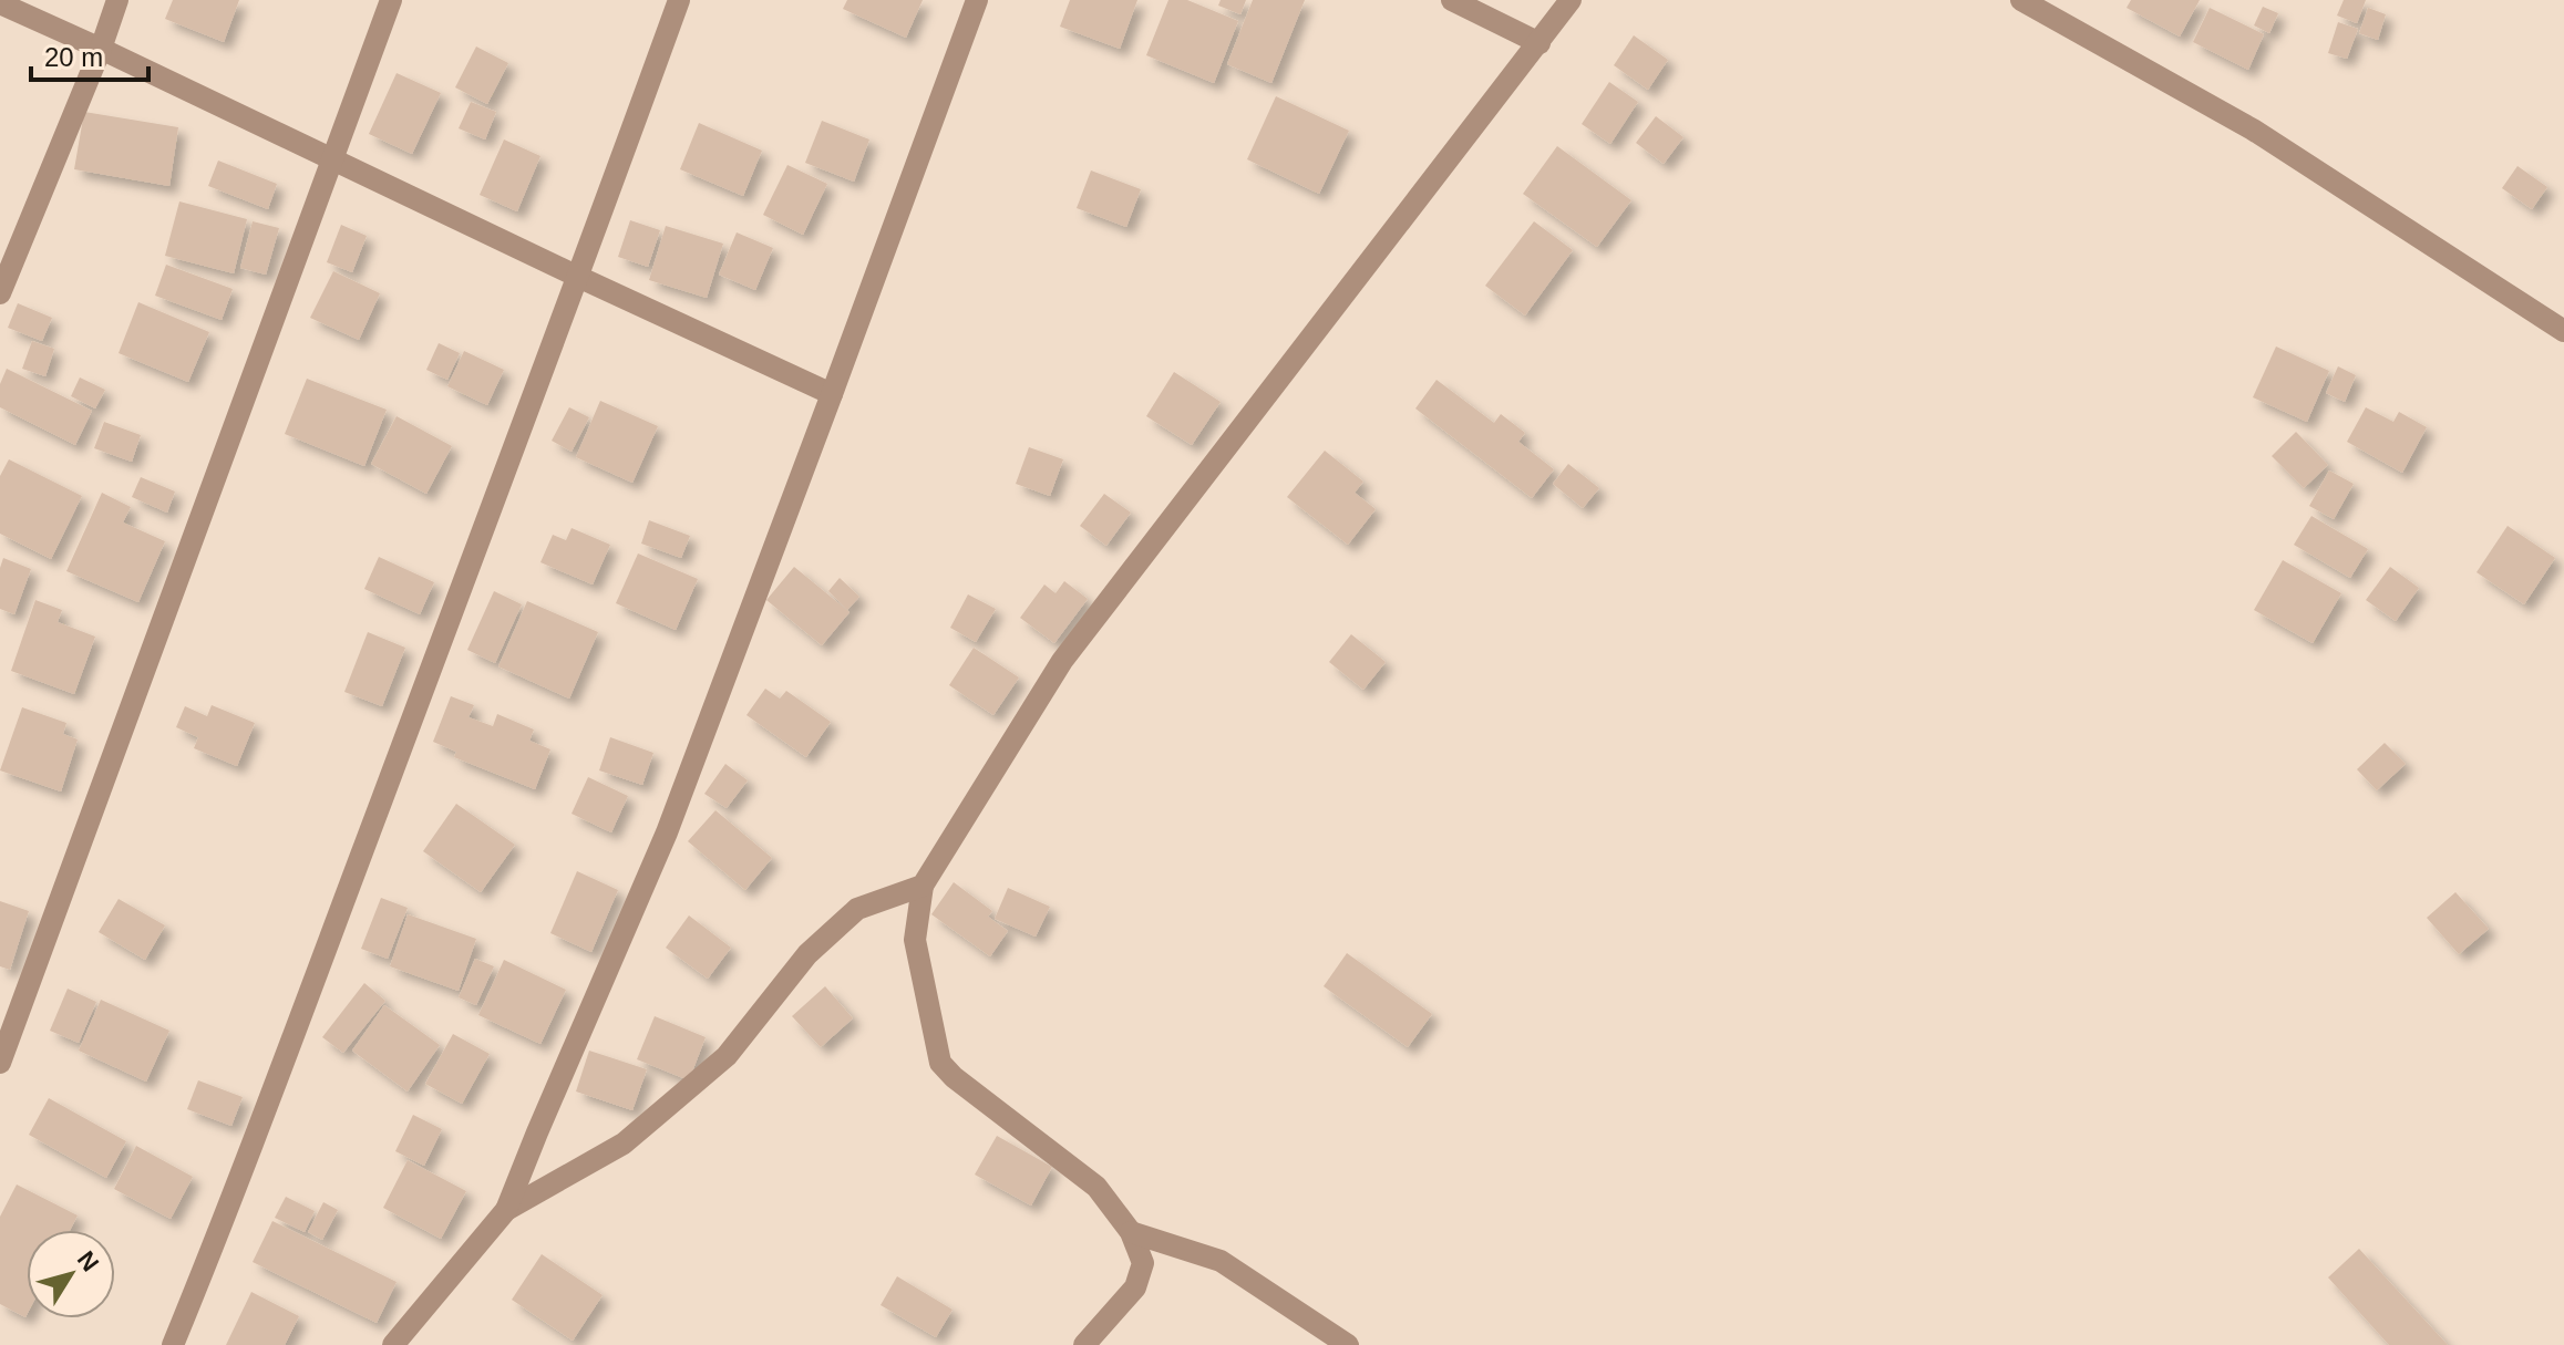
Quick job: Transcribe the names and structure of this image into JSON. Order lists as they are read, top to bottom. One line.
{"scale_bar":"20 m","north":"top right"}
